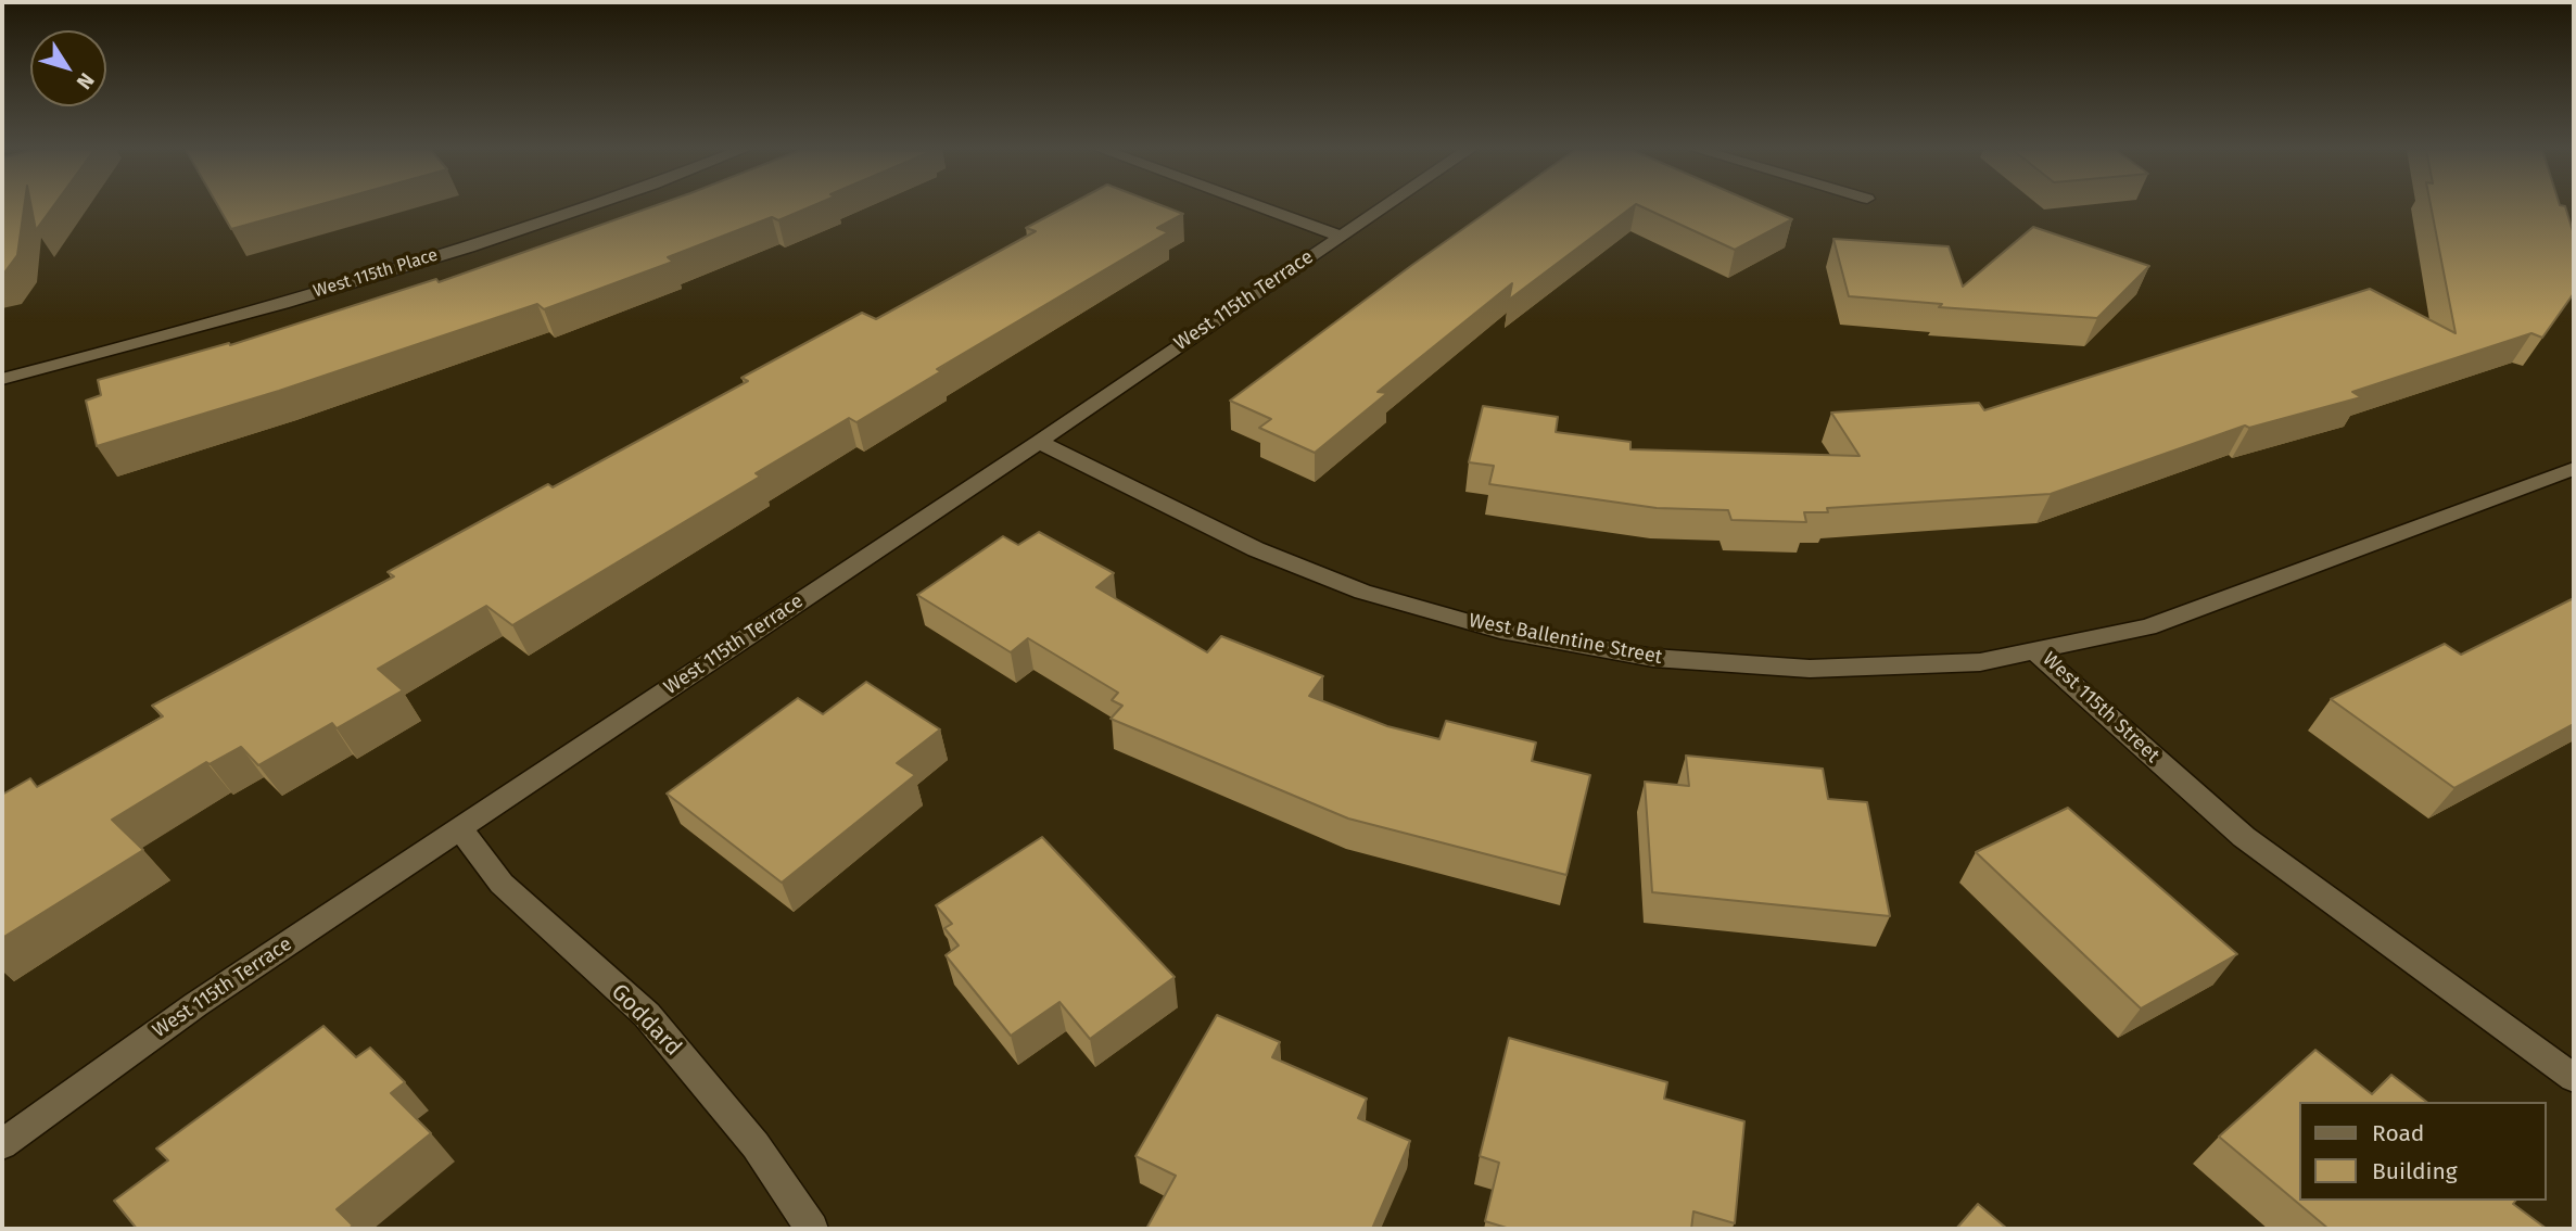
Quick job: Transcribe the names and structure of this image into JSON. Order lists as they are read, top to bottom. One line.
{"streets":{"street":["West 115th Place","West 115th Terrace","West Ballentine Street","West 115th Street","Goddard"]},"crossings":[["West 115th Terrace","West Ballentine Street"],["West 115th Terrace","Goddard"],["West Ballentine Street","West 115th Street"]],"legend":["Road","Building"],"north":"bottom right"}
